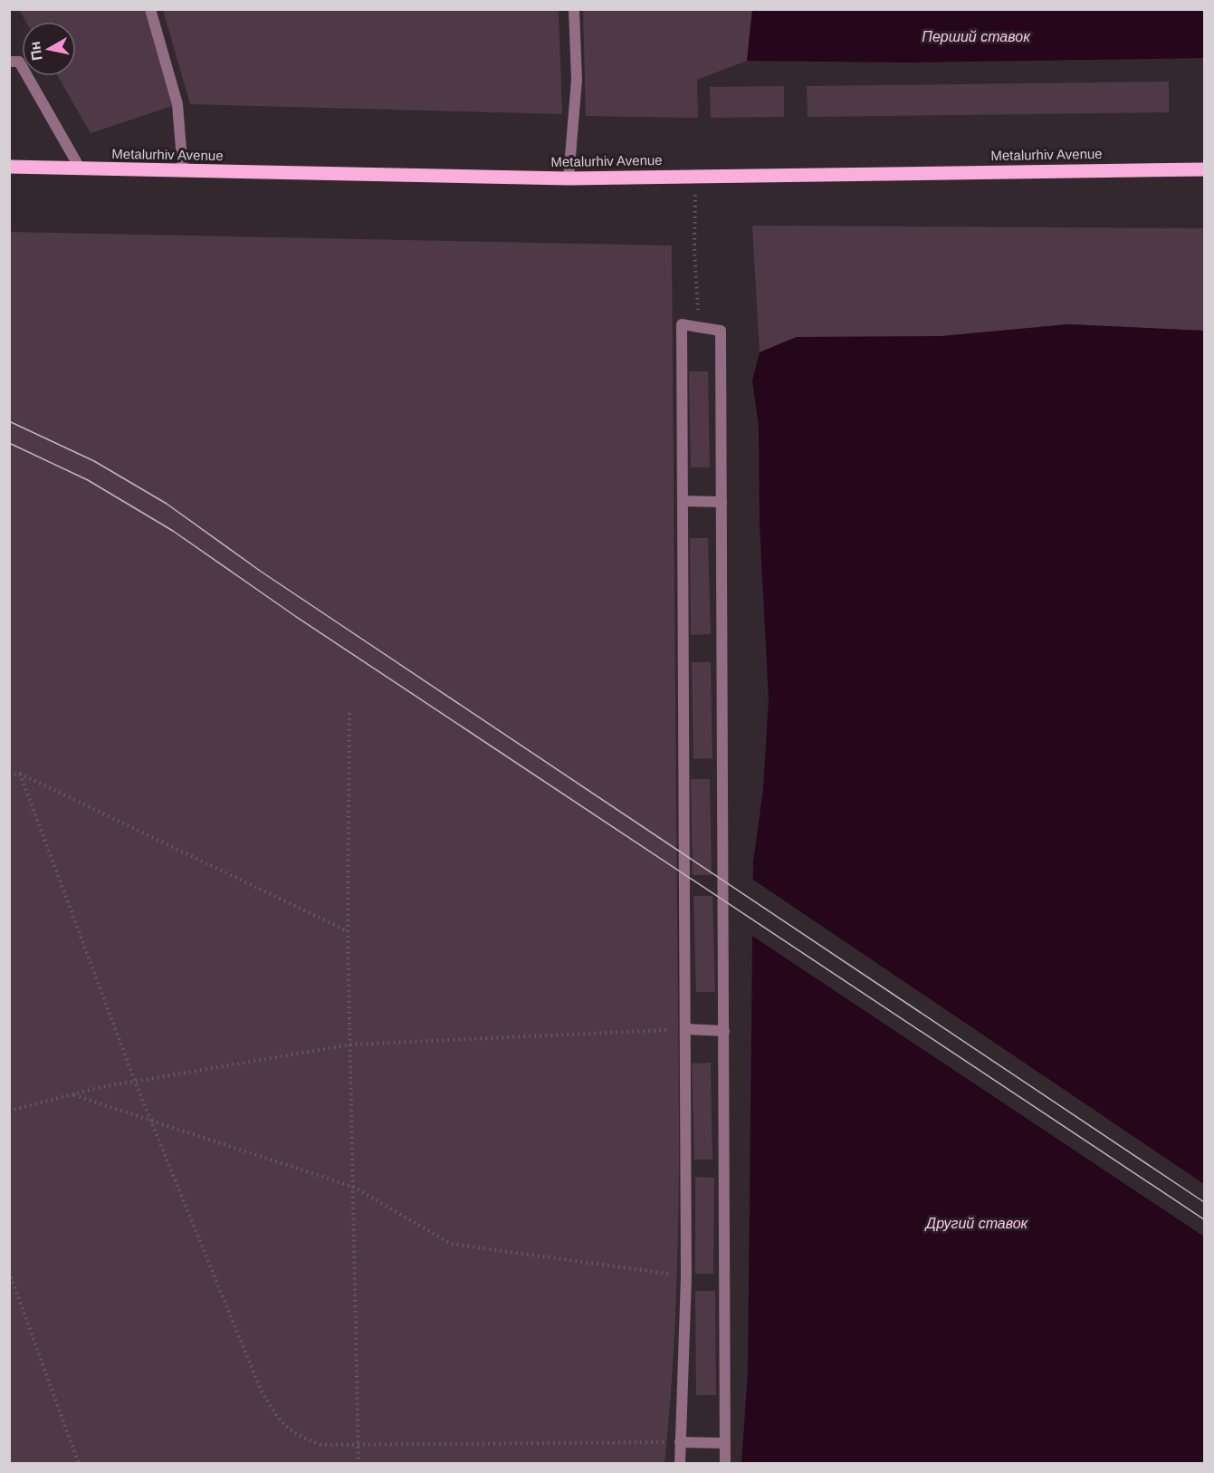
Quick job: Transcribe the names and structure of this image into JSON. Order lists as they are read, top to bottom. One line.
{"streets":{"main road":["Metalurhiv Avenue"]},"water":["Перший ставок","Другий ставок"],"north":"left"}
